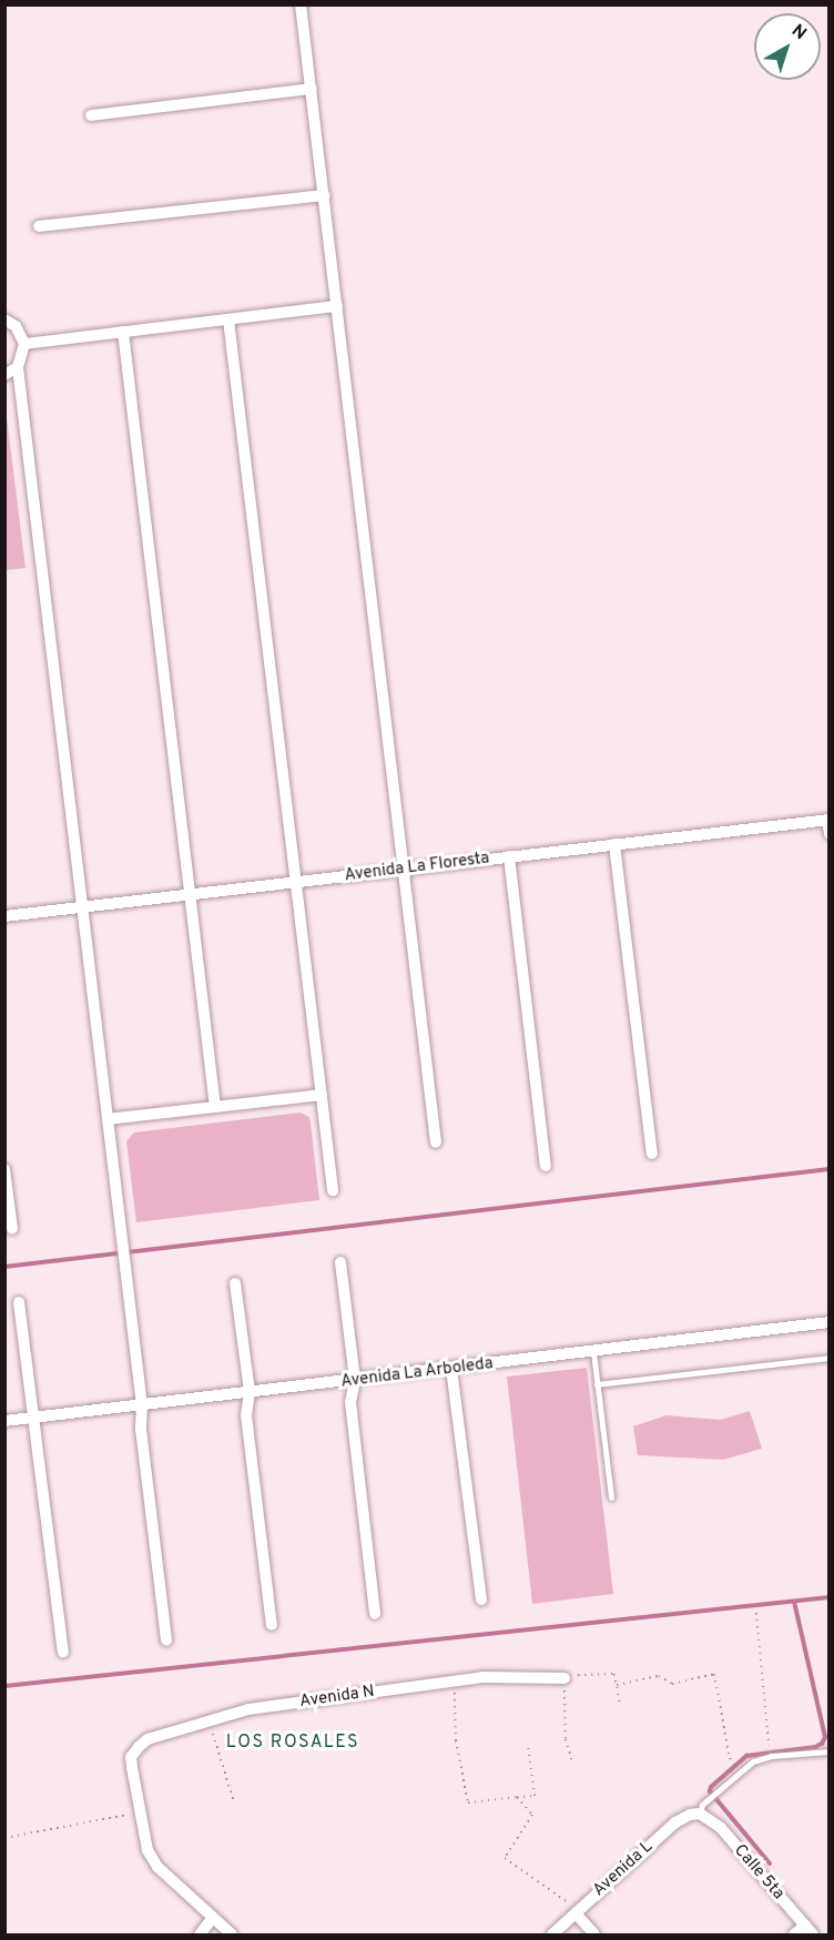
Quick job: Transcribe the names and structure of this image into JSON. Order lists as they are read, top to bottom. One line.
{"streets":{"street":["Avenida La Floresta","Avenida La Arboleda","Avenida N","Avenida L","Calle 5ta"]},"crossings":[["Avenida L","Calle 5ta"]],"districts":["LOS ROSALES"],"north":"top right"}
